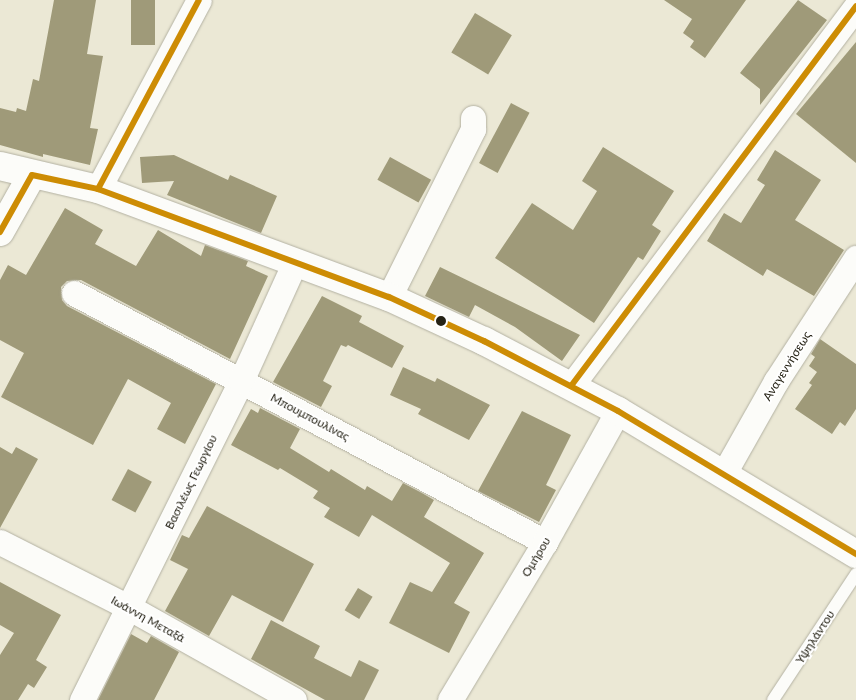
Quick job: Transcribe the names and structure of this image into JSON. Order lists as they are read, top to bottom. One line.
{"streets":{"street":["Αναγεννήσεως","Μπουμπουλίνας","Βασιλέως Γεωργίου","Ομήρου","Ιωάννη Μεταξά"],"lane":["Υψηλάντου"]},"crossings":[["Μπουμπουλίνας","Βασιλέως Γεωργίου"],["Μπουμπουλίνας","Ομήρου"],["Βασιλέως Γεωργίου","Ιωάννη Μεταξά"]]}
